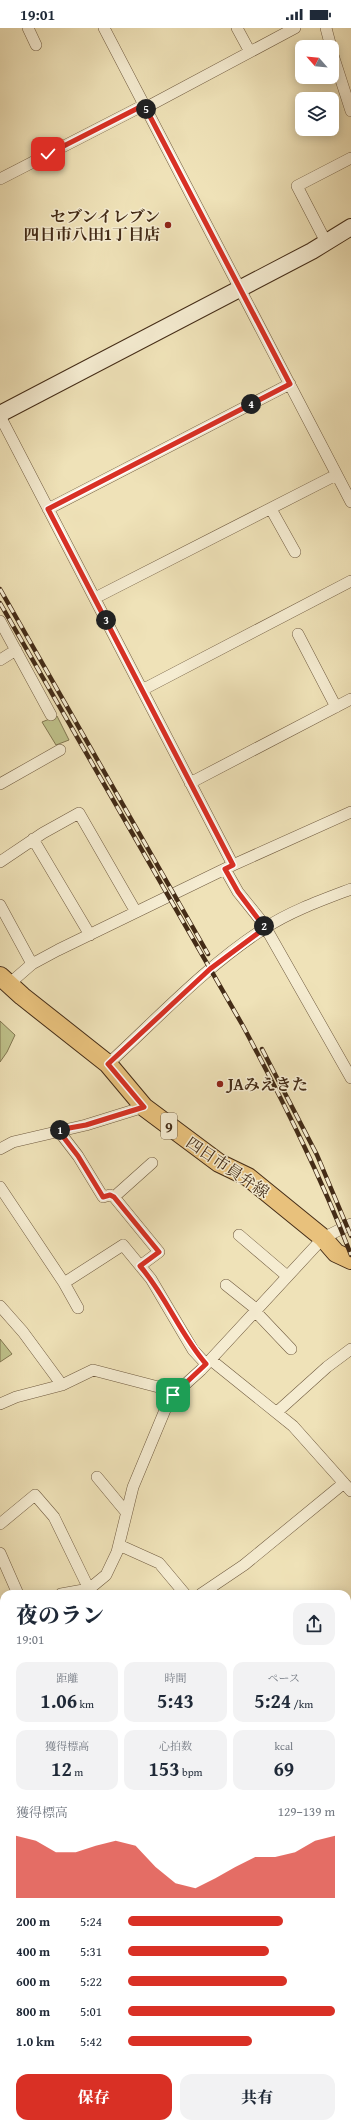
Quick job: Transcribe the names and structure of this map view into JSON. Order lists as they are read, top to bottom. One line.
{"streets":{"main road":["9","四日市員弁線"]},"places":["セブンイレブン 四日市八田1丁目店","JAみえきた"],"north":"top left","page":{"status":"19:01","pins":["5","4","3","2","1"],"heading":["夜のラン","19:01"],"stats":[["距離","1.06 km"],["時間","5:43"],["ペース","5:24 /km"],["獲得標高","12 m"],["心拍数","153 bpm"],["kcal","69"]],"chart":["獲得標高","129–139 m"],"list":[{"name":"200 m","note":"5:24"},{"name":"400 m","note":"5:31"},{"name":"600 m","note":"5:22"},{"name":"800 m","note":"5:01"},{"name":"1.0 km","note":"5:42"}],"buttons":["保存","共有"]}}
